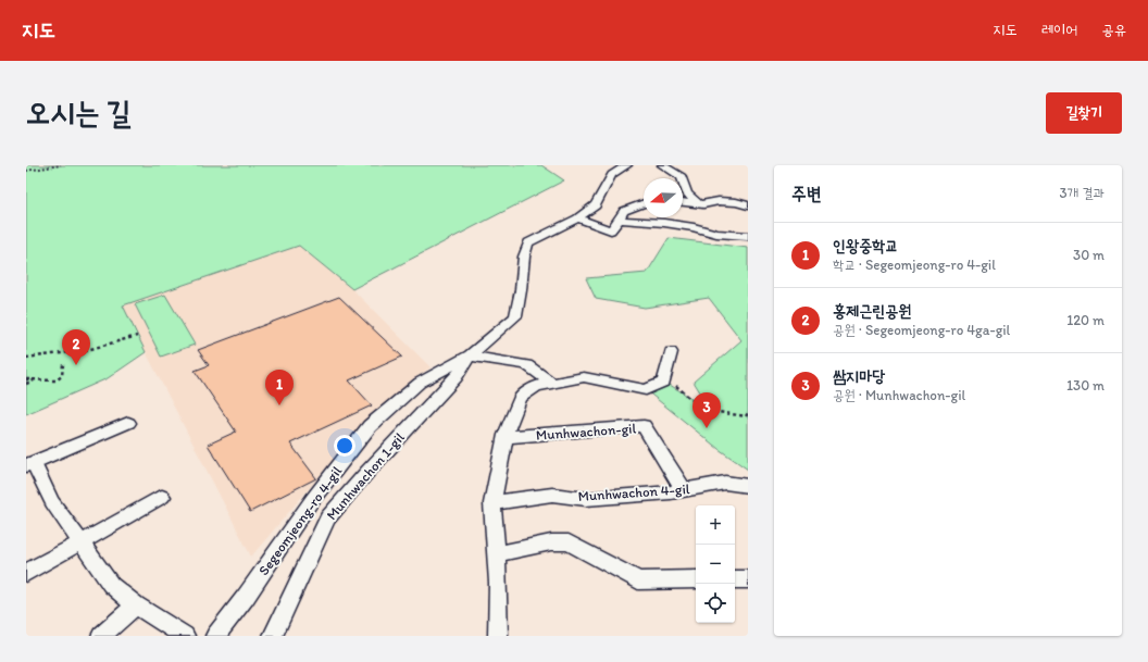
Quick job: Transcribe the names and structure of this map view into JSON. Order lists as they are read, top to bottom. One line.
{"streets":{"street":["Munhwachon-gil","Munhwachon 1-gil","Munhwachon 4-gil","Segeomjeong-ro 4-gil"]},"crossings":[["Munhwachon-gil","Munhwachon 4-gil"],["Munhwachon 1-gil","Segeomjeong-ro 4-gil"]],"north":"left","page":{"header":"지도","nav":["지도","레이어","공유"],"buttons":"길찾기","title":"오시는 길","heading":["주변","3개 결과"],"list":[{"mark":"1","name":"인왕중학교","note":"학교 · Segeomjeong-ro 4-gil","value":"30 m"},{"mark":"2","name":"홍제근린공원","note":"공원 · Segeomjeong-ro 4ga-gil","value":"120 m"},{"mark":"3","name":"쌈지마당","note":"공원 · Munhwachon-gil","value":"130 m"}],"pins":["2","1","3"],"map_buttons":["+","−"]}}
